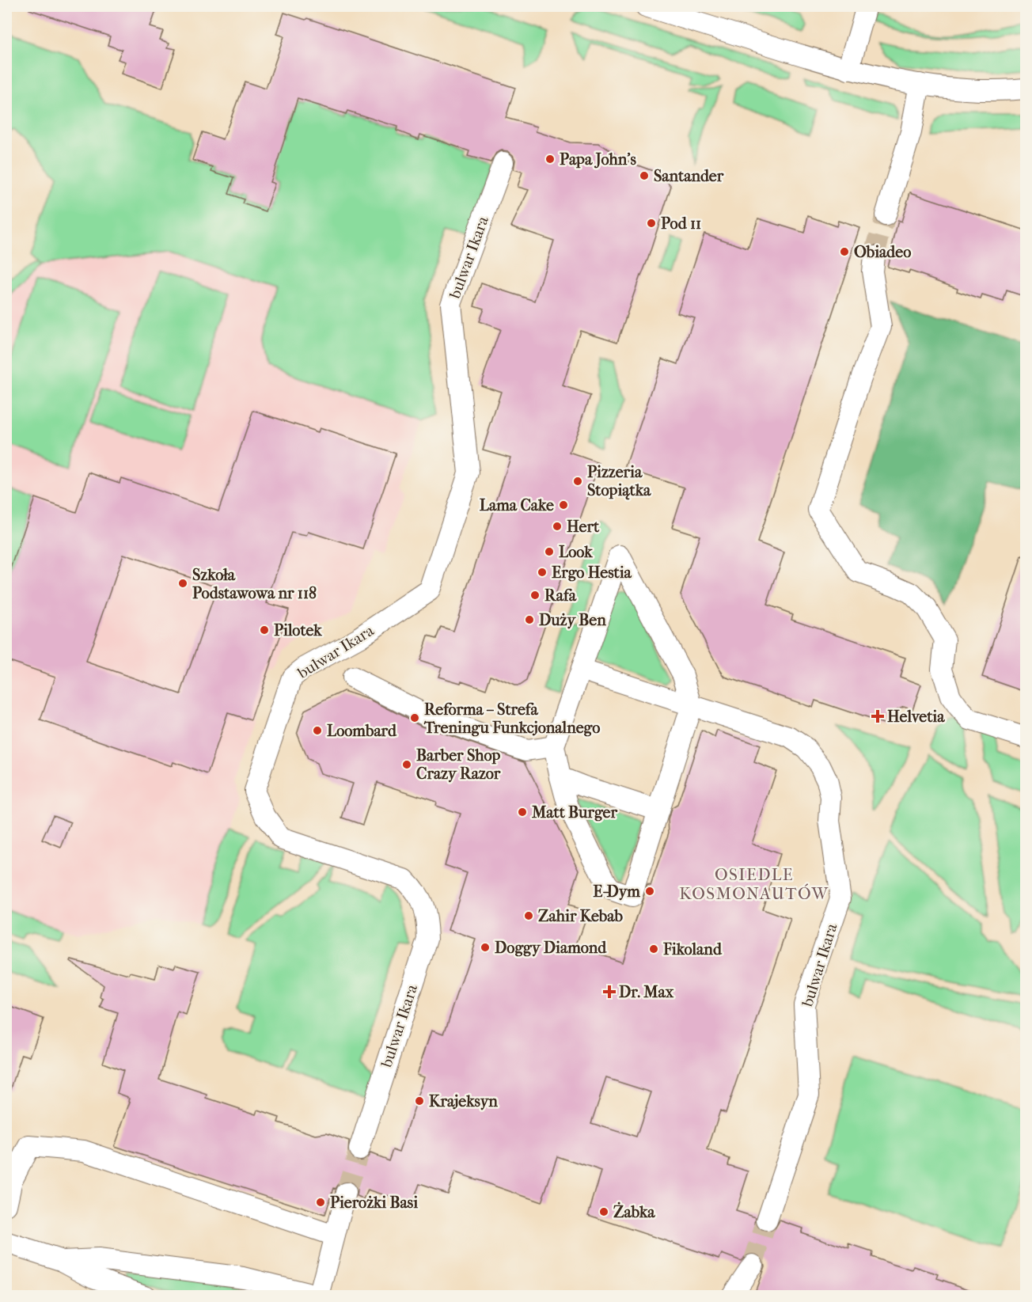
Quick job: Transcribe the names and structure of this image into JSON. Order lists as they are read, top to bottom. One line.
{"streets":{"street":["bulwar Ikara"]},"districts":["OSIEDLE KOSMONAUTÓW"],"places":{"other":["Papa John's","Santander","Pod 11","Obiadeo","Pizzeria Stopiątka","Lama Cake","Hert","Look","Ergo Hestia","Szkoła Podstawowa nr 118","Rafa","Duży Ben","Pilotek","Reforma – Strefa Treningu Funkcjonalnego","Loombard","Barber Shop Crazy Razor","Matt Burger","E-Dym","Zahir Kebab","Doggy Diamond","Fikoland","Krajeksyn","Pierożki Basi","Żabka"],"health":["Helvetia","Dr. Max"]}}
